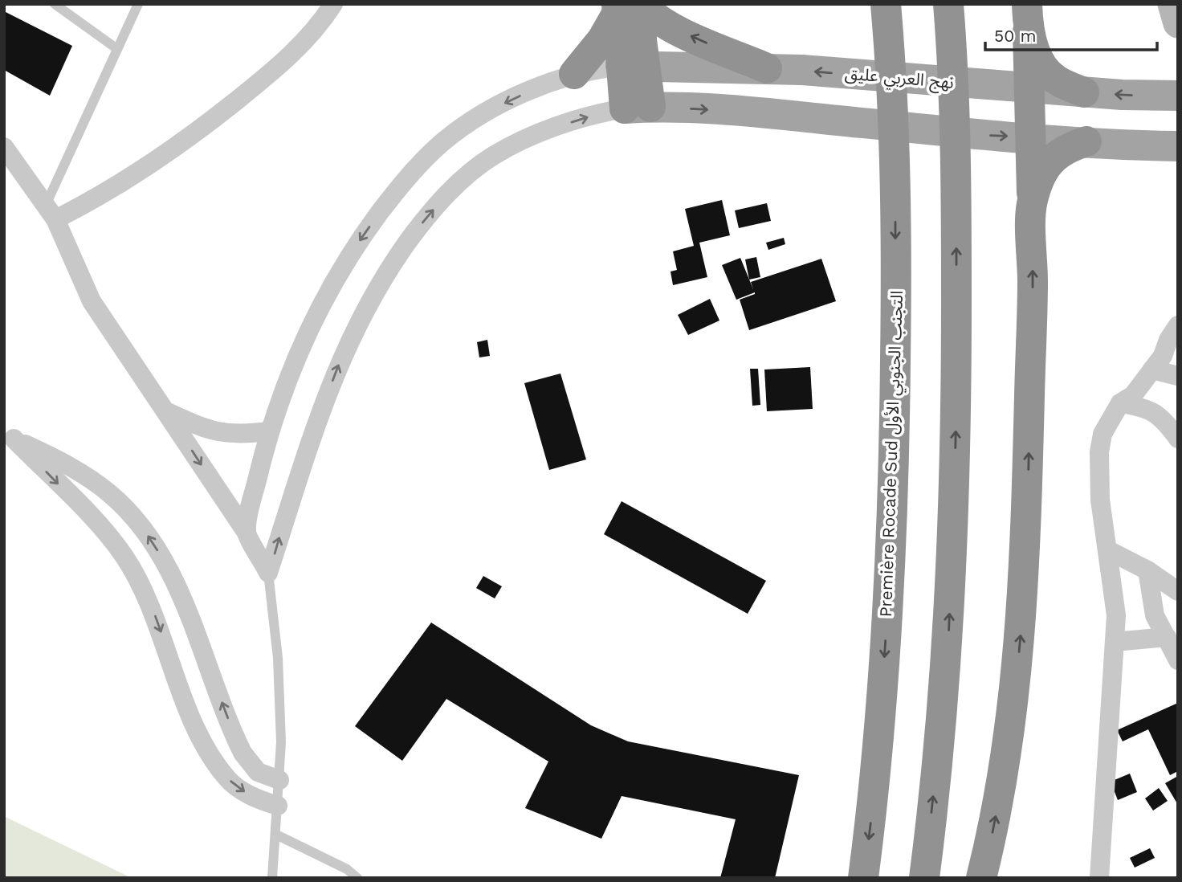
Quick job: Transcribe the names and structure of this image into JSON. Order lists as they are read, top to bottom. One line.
{"streets":{"highway":["Première Rocade Sud التجنب الجنوبي الأول"],"main road":["نهج العربي عليق"]},"scale_bar":"50 m"}
